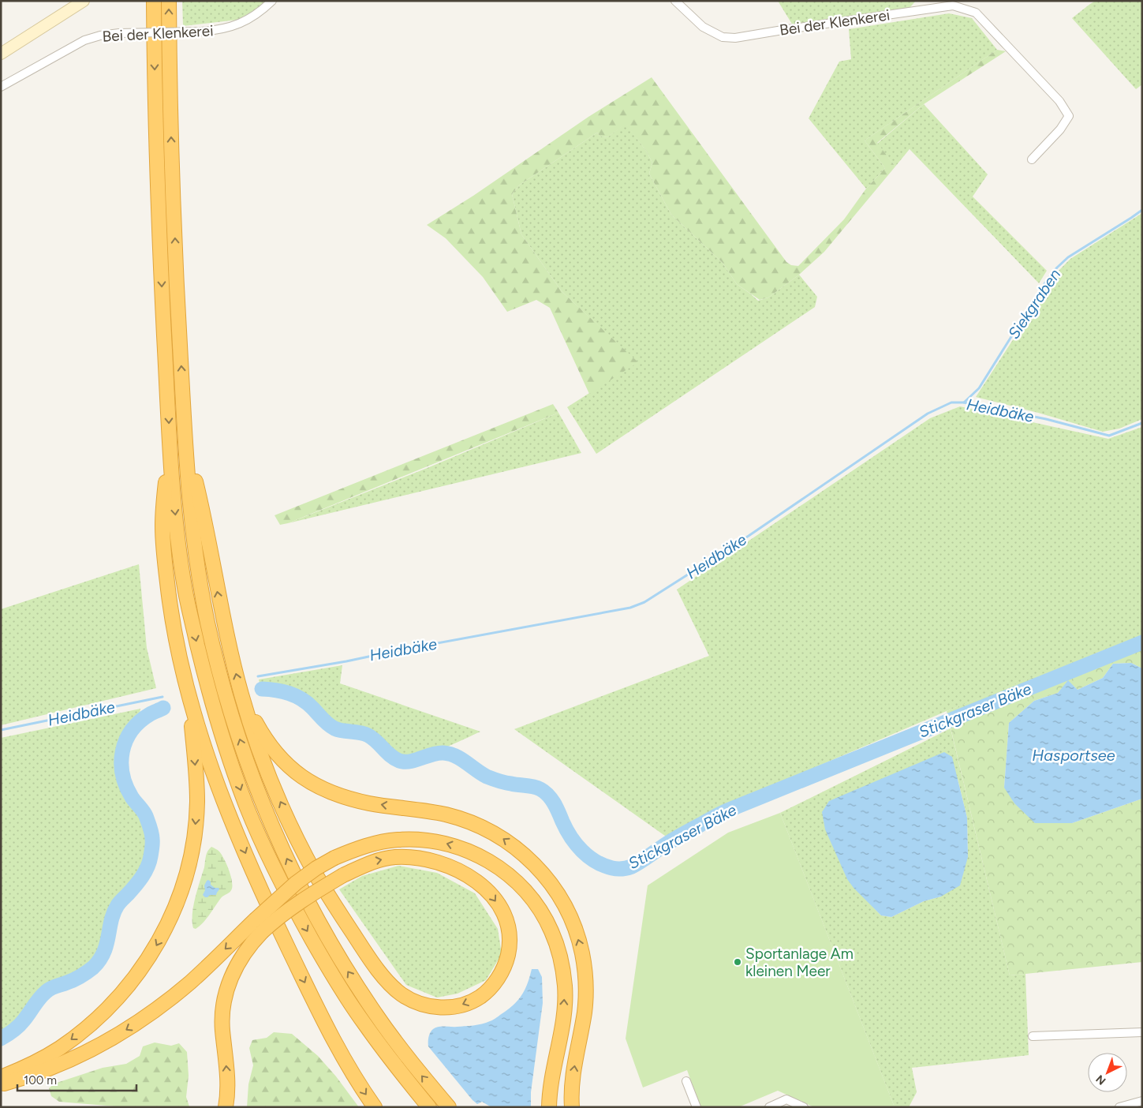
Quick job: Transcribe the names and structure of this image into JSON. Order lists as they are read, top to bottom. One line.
{"streets":{"street":["Bei der Klenkerei"]},"water":["Siekgraben","Heidbäke","Stickgraser Bäke","Hasportsee"],"places":["Sportanlage Am kleinen Meer"],"scale_bar":"100 m","north":"bottom left"}
